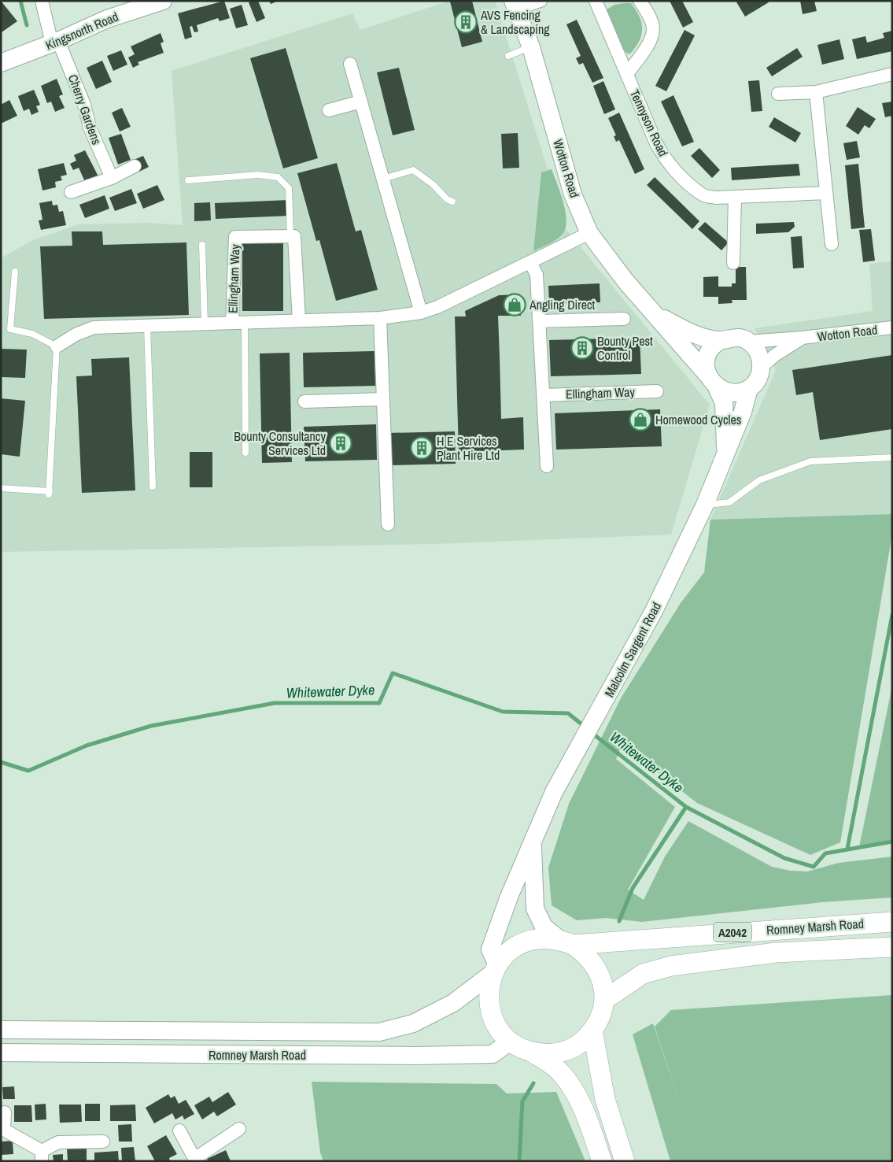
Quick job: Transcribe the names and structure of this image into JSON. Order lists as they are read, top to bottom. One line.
{"streets":{"main road":["Romney Marsh Road","A2042"],"street":["Kingsnorth Road","Cherry Gardens","Tennyson Road","Wotton Road","Ellingham Way","Malcolm Sargent Road"]},"crossings":[["Kingsnorth Road","Cherry Gardens"],["Wotton Road","Ellingham Way"],["Wotton Road","Malcolm Sargent Road"],["Malcolm Sargent Road","Romney Marsh Road"]],"water":["Whitewater Dyke"],"places":{"building":["AVS Fencing & Landscaping","Bounty Pest Control","Bounty Consultancy Services Ltd","H E Services Plant Hire Ltd"],"shop":["Angling Direct","Homewood Cycles"]}}
